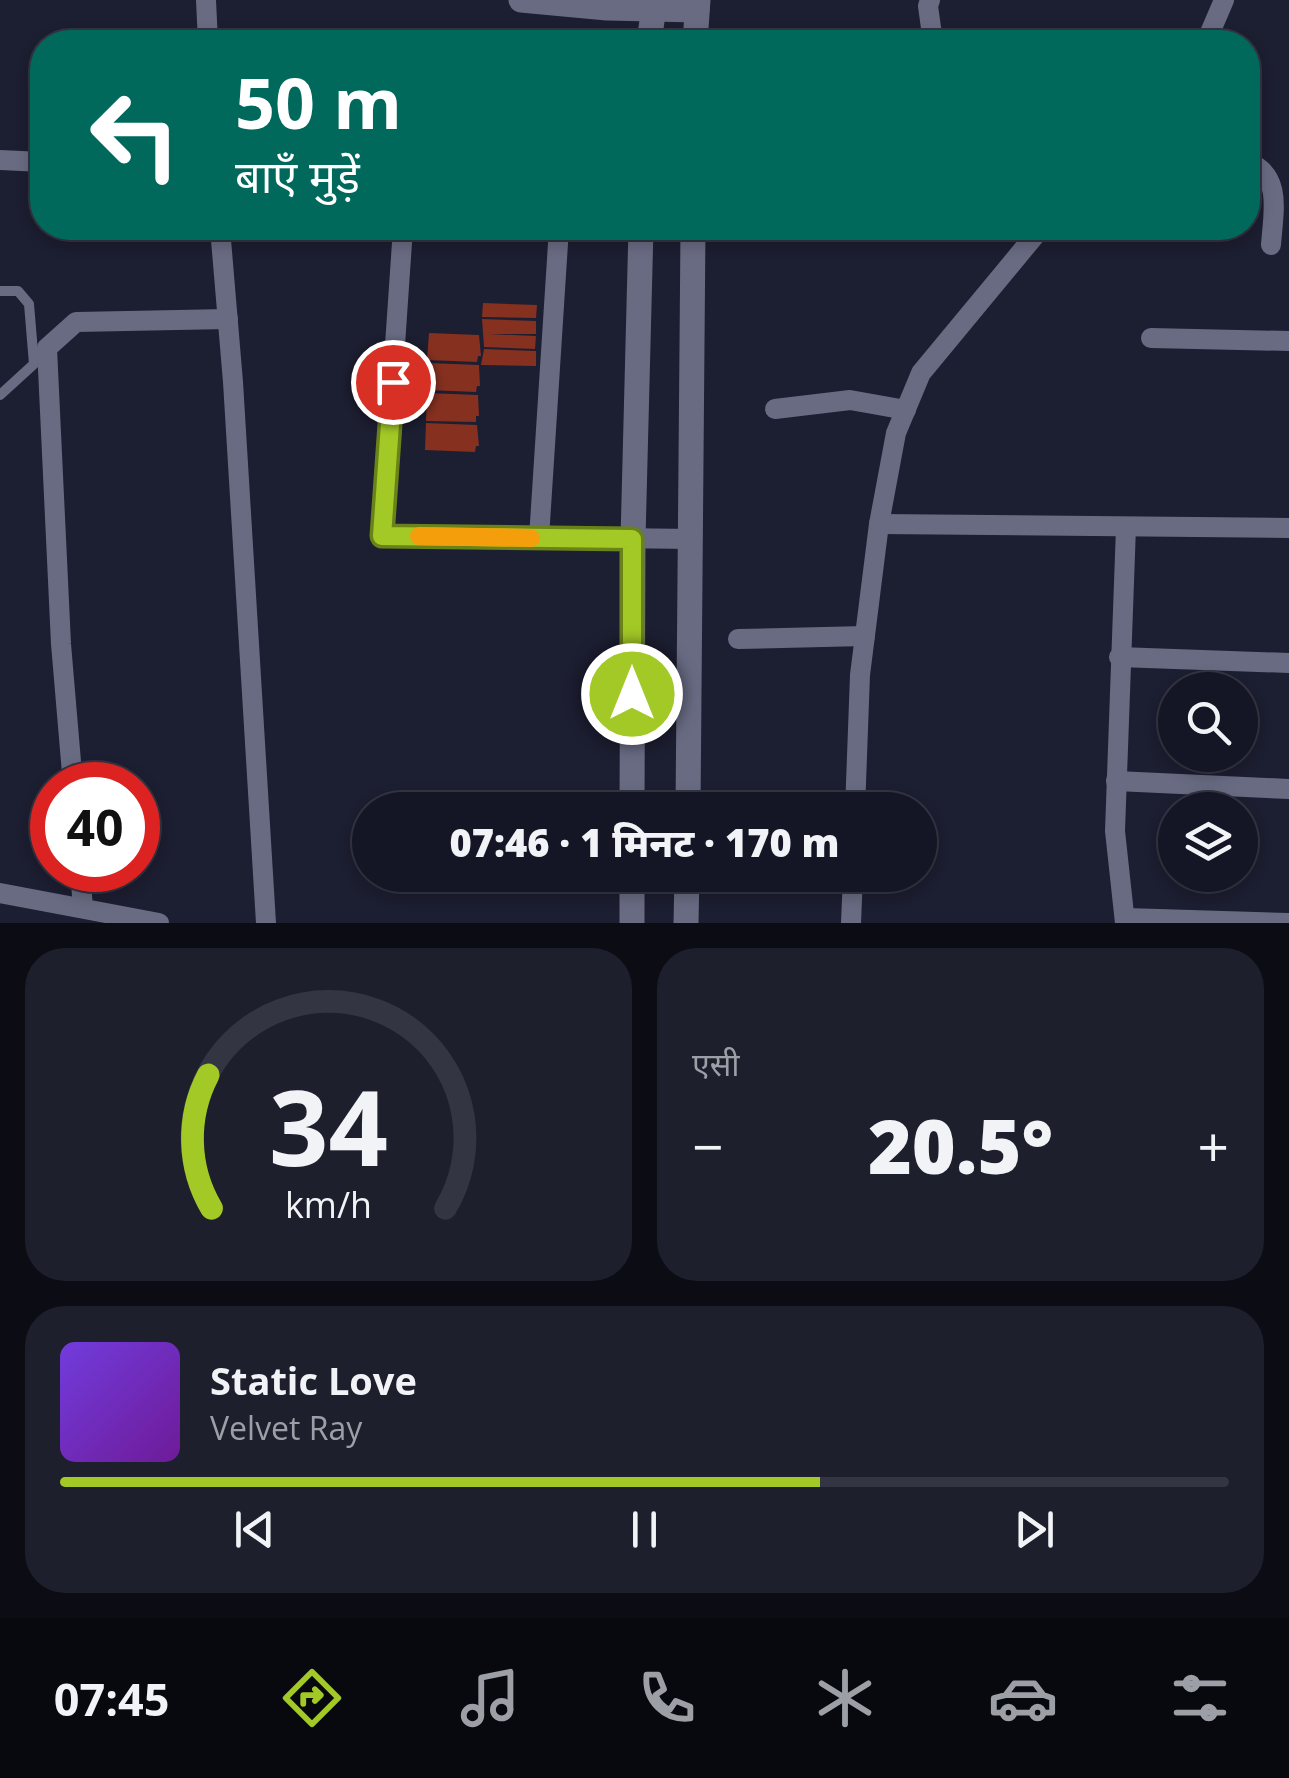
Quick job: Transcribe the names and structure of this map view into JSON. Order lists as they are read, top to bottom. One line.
{"page":{"turn":["50 m","बाएँ मुड़ें"],"limit":"40","trip":"07:46 · 1 मिनट · 170 m","tile":"एसी","heat":["−","20.5°","+"],"song":["Static Love","Velvet Ray"],"tabs":"07:45","gauge":["34","km/h"]}}
